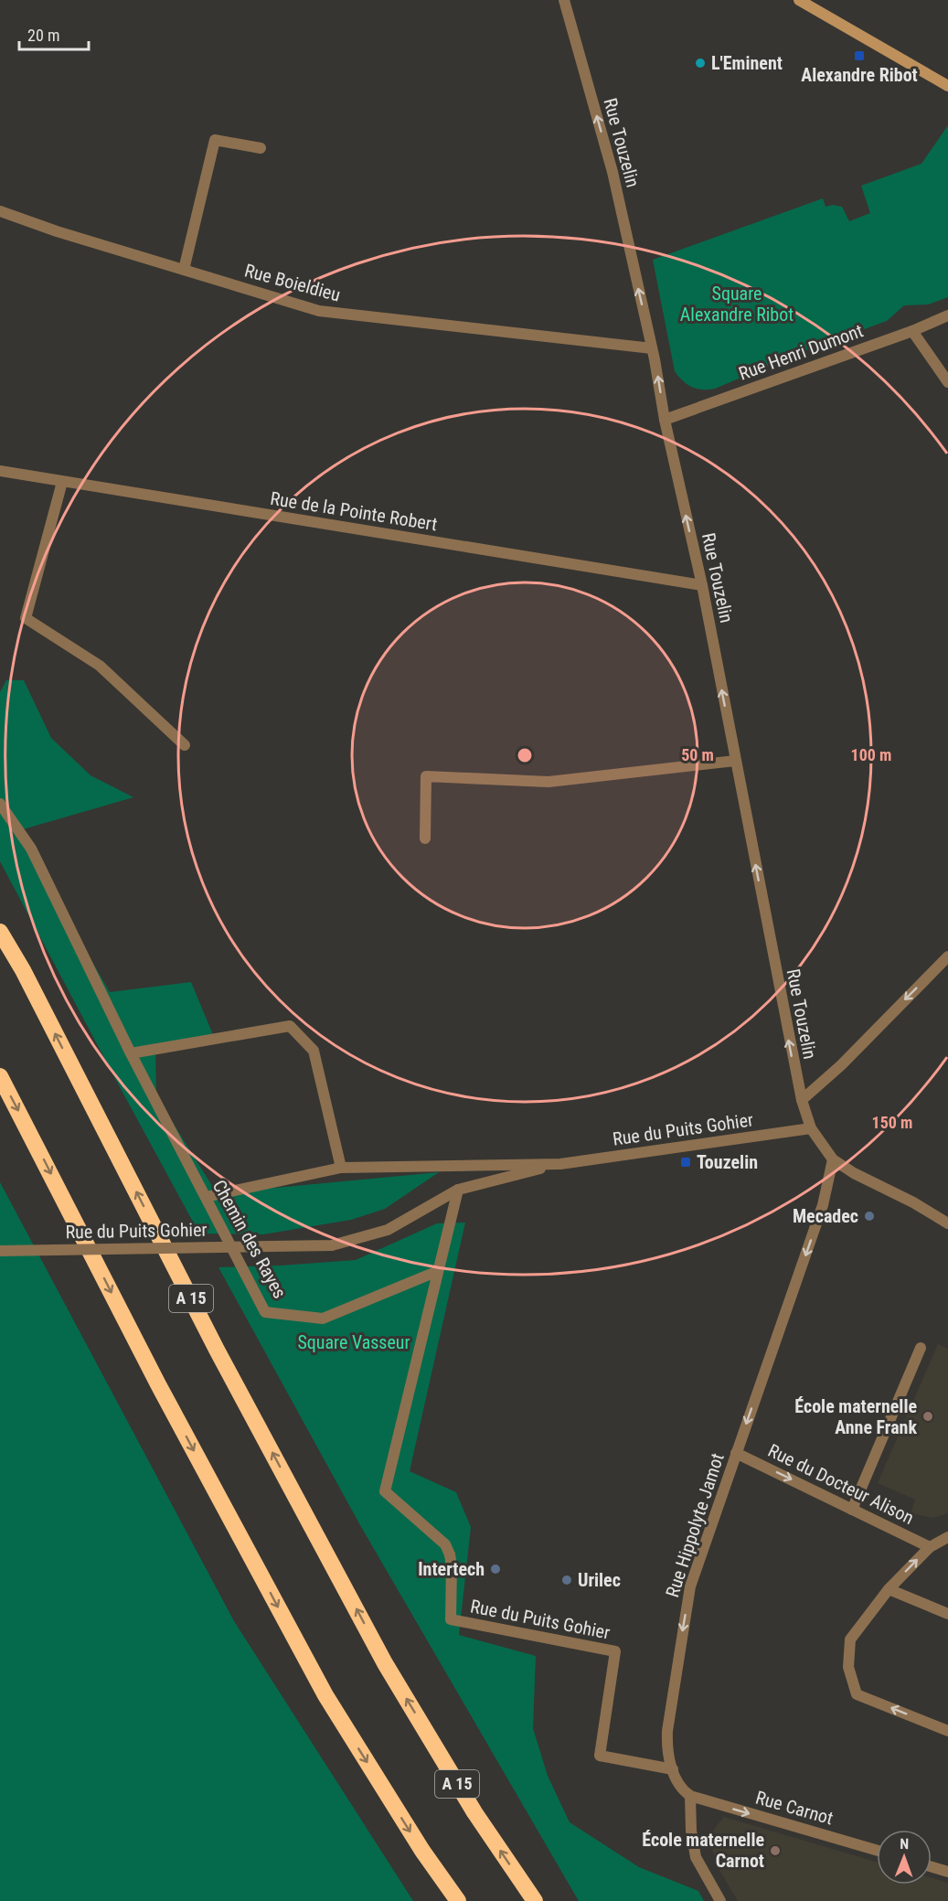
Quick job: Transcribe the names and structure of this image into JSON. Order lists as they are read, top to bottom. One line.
{"streets":{"highway":["A 15"],"street":["Rue Touzelin","Rue Boieldieu","Rue Henri Dumont","Rue de la Pointe Robert","Rue du Puits Gohier","Chemin des Rayes","Rue du Docteur Alison","Rue Hippolyte Jamot","Rue Carnot"]},"crossings":[["Rue Touzelin","Rue Boieldieu"],["Rue Touzelin","Rue Henri Dumont"],["Rue Touzelin","Rue de la Pointe Robert"],["Rue Touzelin","Rue du Puits Gohier"],["Rue Touzelin","Rue Hippolyte Jamot"],["Rue du Puits Gohier","Chemin des Rayes"],["Rue du Puits Gohier","Rue Hippolyte Jamot"],["Rue du Docteur Alison","Rue Hippolyte Jamot"],["Rue Hippolyte Jamot","Rue Carnot"]],"one_way":["Rue Touzelin","Rue du Docteur Alison","Rue Hippolyte Jamot","Rue Carnot"],"parks":["Square Alexandre Ribot","Square Vasseur"],"places":{"transit":["Alexandre Ribot","Touzelin"],"other":["L'Eminent","Mecadec","École maternelle Anne Frank","Intertech","Urilec","École maternelle Carnot"]},"scale_bar":"20 m","north":"top","rings":["50 m","100 m","150 m"]}
